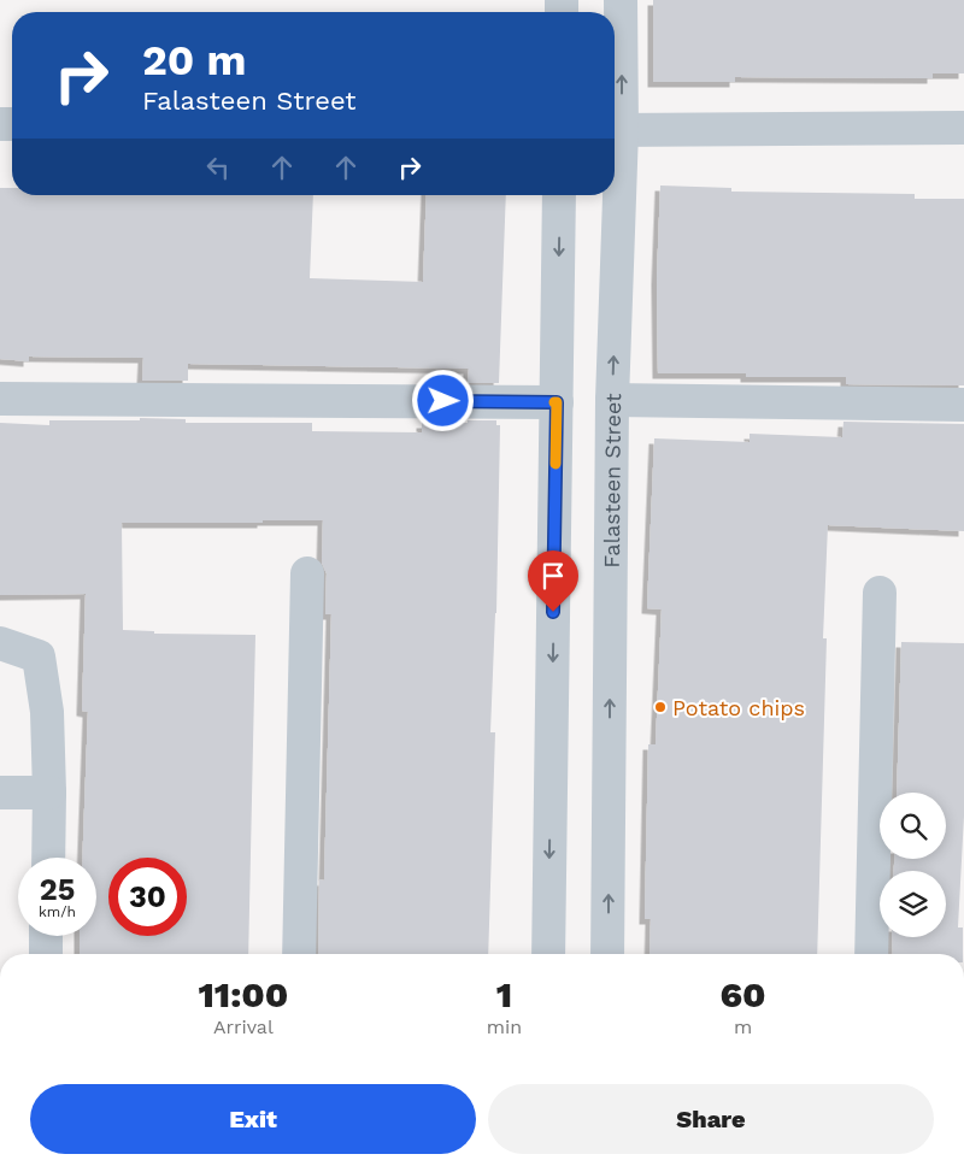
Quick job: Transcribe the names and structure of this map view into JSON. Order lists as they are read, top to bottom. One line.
{"streets":{"street":["Falasteen Street"]},"places":["Potato chips"],"page":{"turn":["20 m","Falasteen Street"],"speed":"25 km/h","limit":"30","eta":["11:00","Arrival","1","min","60","m"],"buttons":["Exit","Share"]}}
